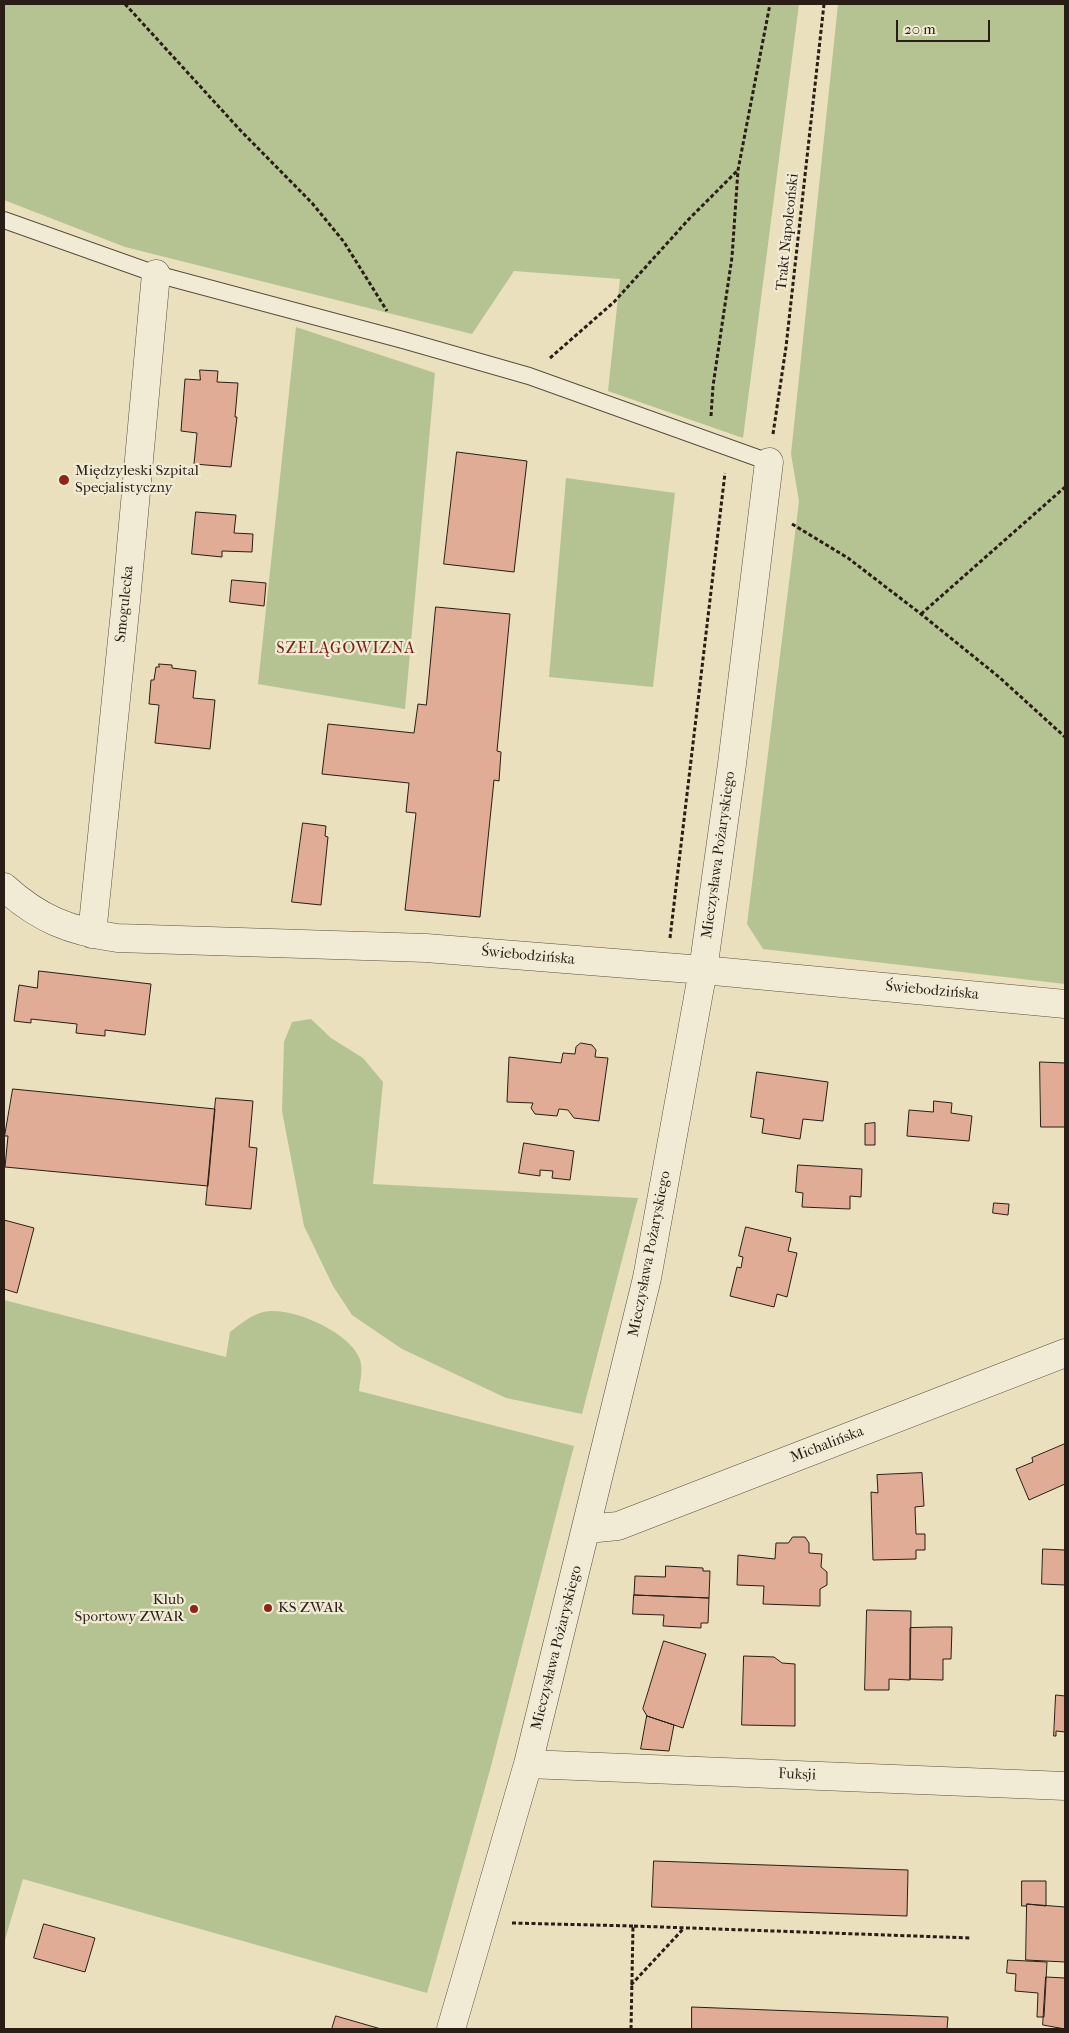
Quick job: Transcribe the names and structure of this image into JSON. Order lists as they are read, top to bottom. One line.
{"streets":{"street":["Smogulecka","Mieczysława Pożaryskiego","Świebodzińska","Michalińska","Fuksji"],"path":["Trakt Napoleoński"]},"crossings":[["Trakt Napoleoński","Mieczysława Pożaryskiego"],["Smogulecka","Świebodzińska"],["Mieczysława Pożaryskiego","Świebodzińska"],["Mieczysława Pożaryskiego","Michalińska"],["Mieczysława Pożaryskiego","Fuksji"]],"districts":["SZELĄGOWIZNA"],"places":["Międzyleski Szpital Specjalistyczny","KS ZWAR","Klub Sportowy ZWAR"],"scale_bar":"20 m"}
